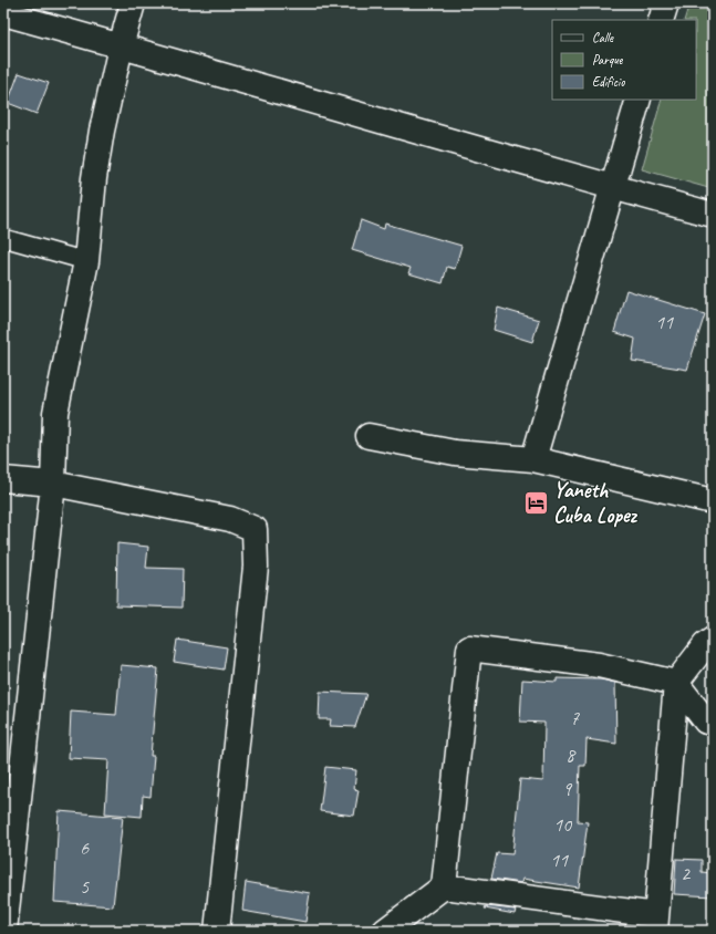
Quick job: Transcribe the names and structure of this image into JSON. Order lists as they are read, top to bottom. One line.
{"places":{"hotel":["Yaneth Cuba Lopez"]},"house_numbers":["11","7","8","9","10","6","11","2","5"],"legend":["Calle","Parque","Edificio"]}
